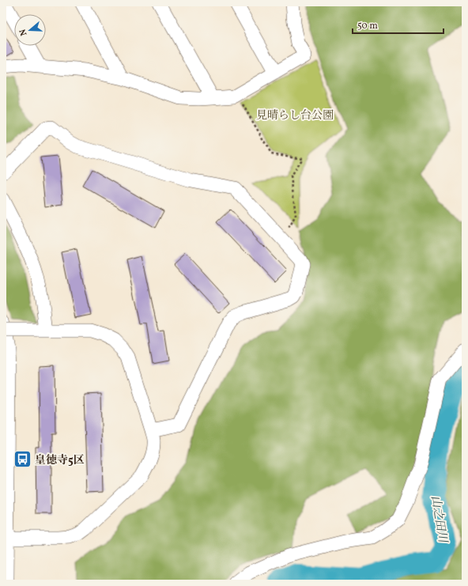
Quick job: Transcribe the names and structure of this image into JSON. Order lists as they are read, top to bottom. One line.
{"water":["山之田川"],"parks":["見晴らし台公園"],"places":{"bus stop":["皇徳寺5区"]},"scale_bar":"50 m","north":"left"}
